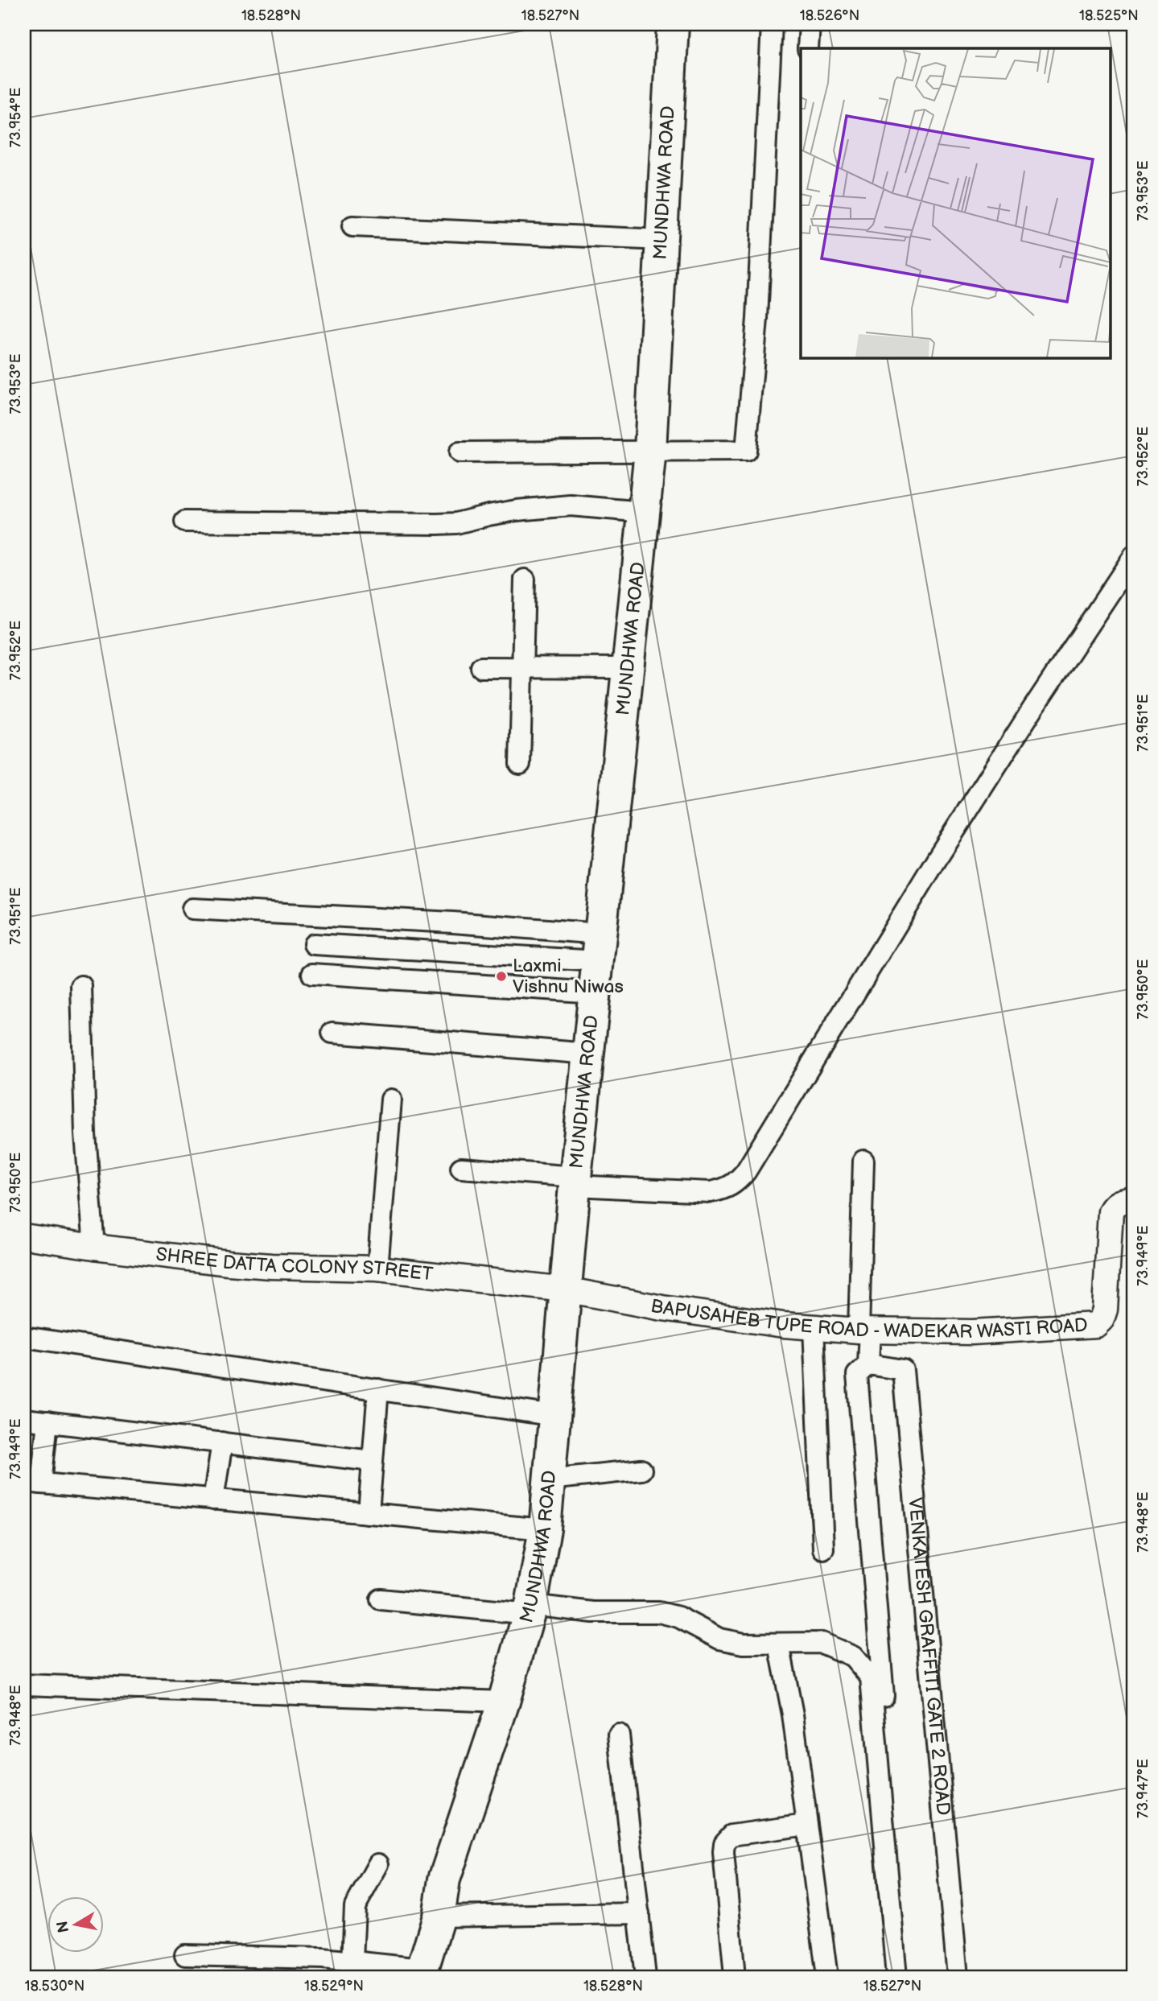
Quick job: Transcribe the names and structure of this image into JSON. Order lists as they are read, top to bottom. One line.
{"streets":{"main road":["MUNDHWA ROAD"],"street":["SHREE DATTA COLONY STREET","BAPUSAHEB TUPE ROAD - WADEKAR WASTI ROAD","VENKATESH GRAFFITI GATE 2 ROAD"]},"crossings":[["MUNDHWA ROAD","SHREE DATTA COLONY STREET"],["MUNDHWA ROAD","BAPUSAHEB TUPE ROAD - WADEKAR WASTI ROAD"],["SHREE DATTA COLONY STREET","BAPUSAHEB TUPE ROAD - WADEKAR WASTI ROAD"]],"places":["Laxmi Vishnu Niwas"],"north":"left","coordinates":["18.528°N","18.527°N","18.526°N","18.525°N","73.954°E","73.953°E","73.952°E","73.951°E","73.950°E","73.949°E","73.948°E","73.947°E","18.530°N","18.529°N"]}
